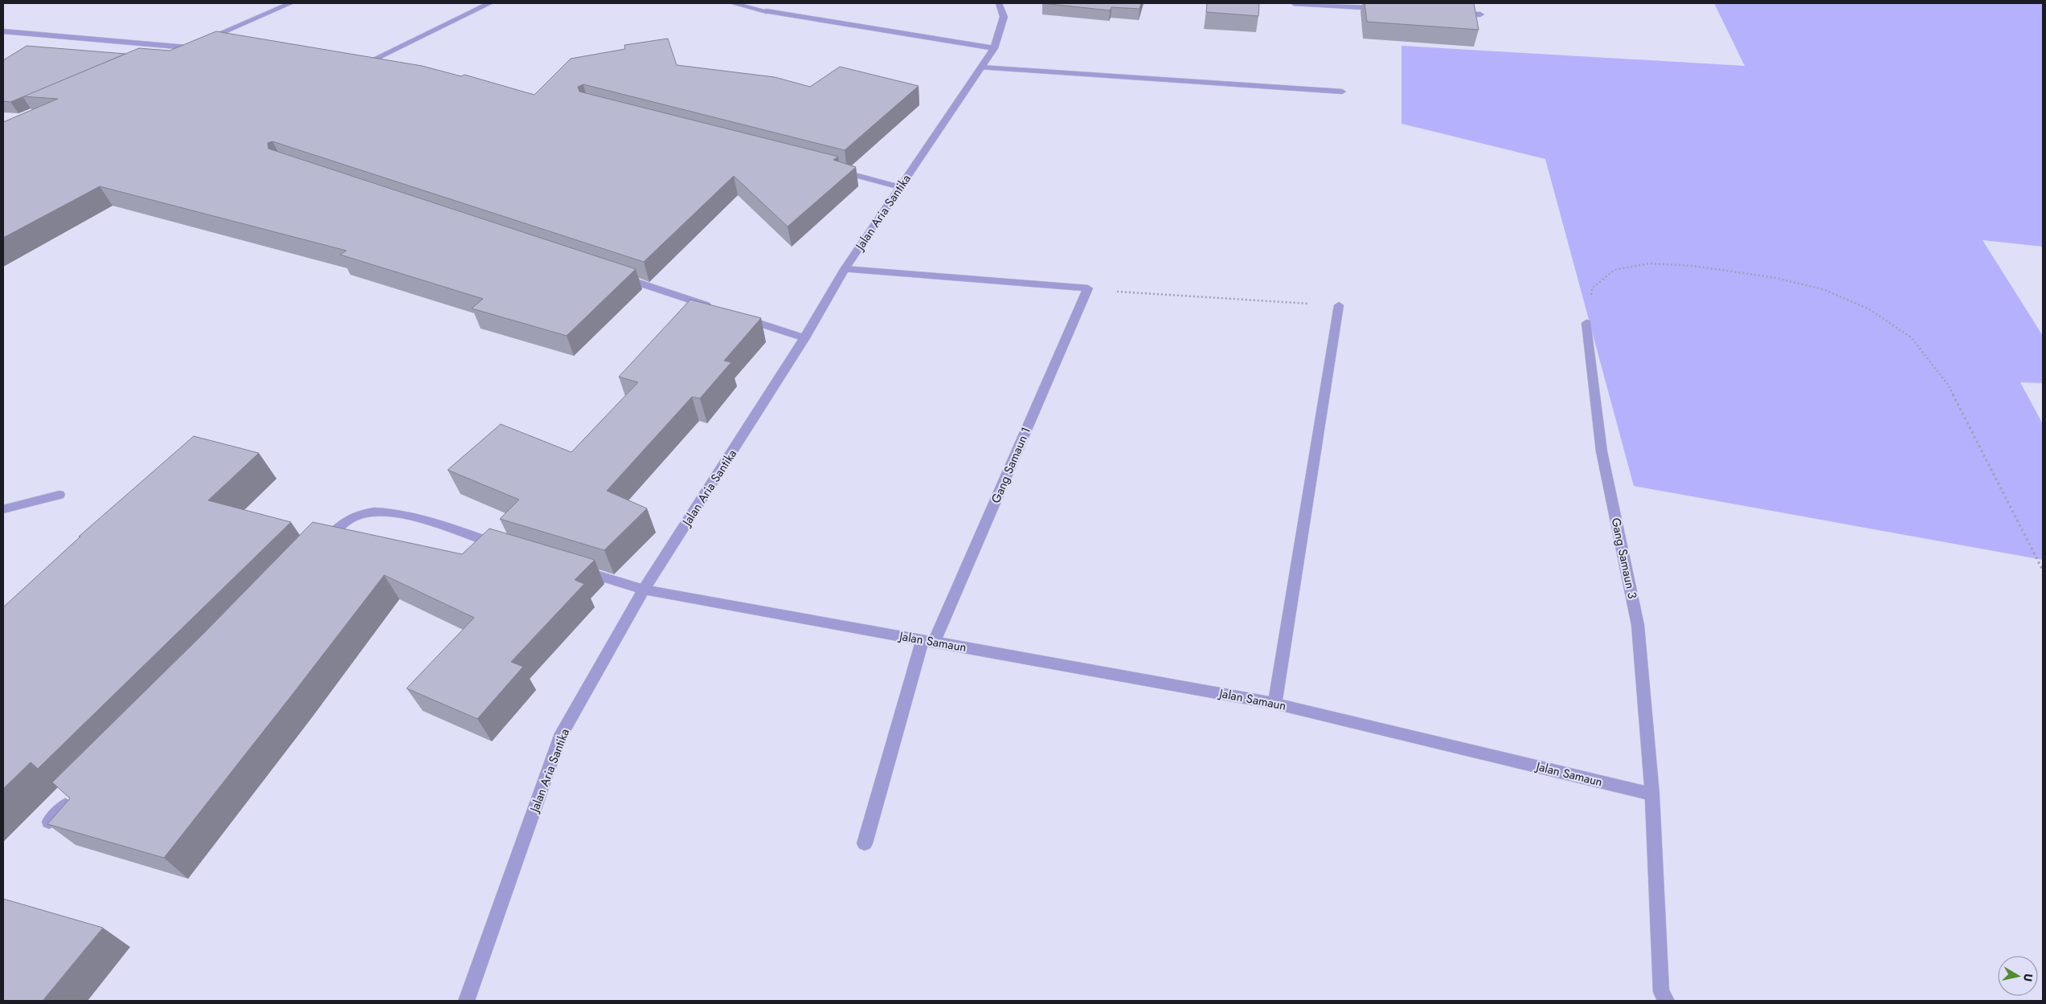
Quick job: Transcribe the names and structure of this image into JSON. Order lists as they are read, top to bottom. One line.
{"streets":{"street":["Jalan Aria Santika","Gang Samaun 1","Gang Samaun 3","Jalan Samaun"]},"crossings":[["Jalan Aria Santika","Jalan Samaun"],["Gang Samaun 1","Jalan Samaun"],["Gang Samaun 3","Jalan Samaun"]],"north":"right"}
